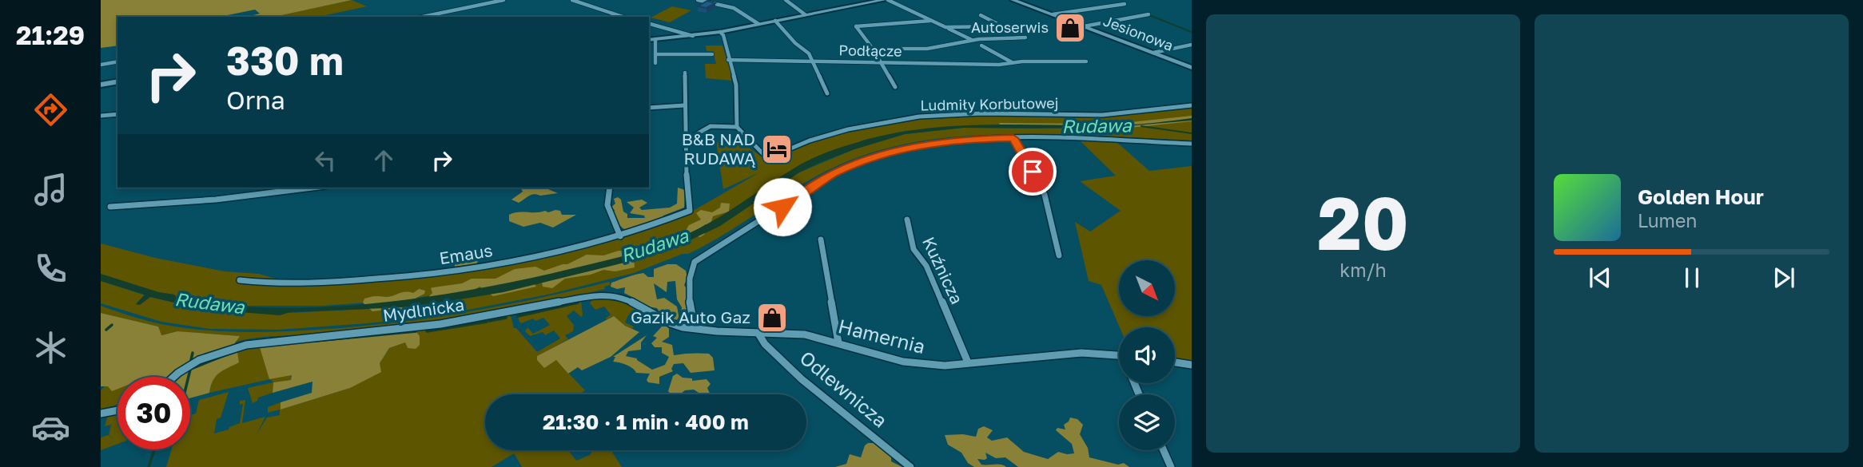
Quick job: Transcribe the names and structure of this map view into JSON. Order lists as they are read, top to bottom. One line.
{"streets":{"street":["Jesionowa","Podłącze","Ludmiły Korbutowej","Emaus","Kuźnicza","Mydlnicka","Hamernia","Odlewnicza"]},"crossings":[["Kuźnicza","Hamernia"],["Mydlnicka","Hamernia"],["Hamernia","Odlewnicza"]],"water":["Rudawa"],"places":{"shop":["Autoserwis","Gazik Auto Gaz"],"hotel":["B&B NAD RUDAWĄ"]},"north":"bottom right","page":{"tabs":"21:29","tile":["20","km/h"],"turn":["330 m","Orna"],"song":["Golden Hour","Lumen"],"limit":"30","trip":"21:30 · 1 min · 400 m"}}
